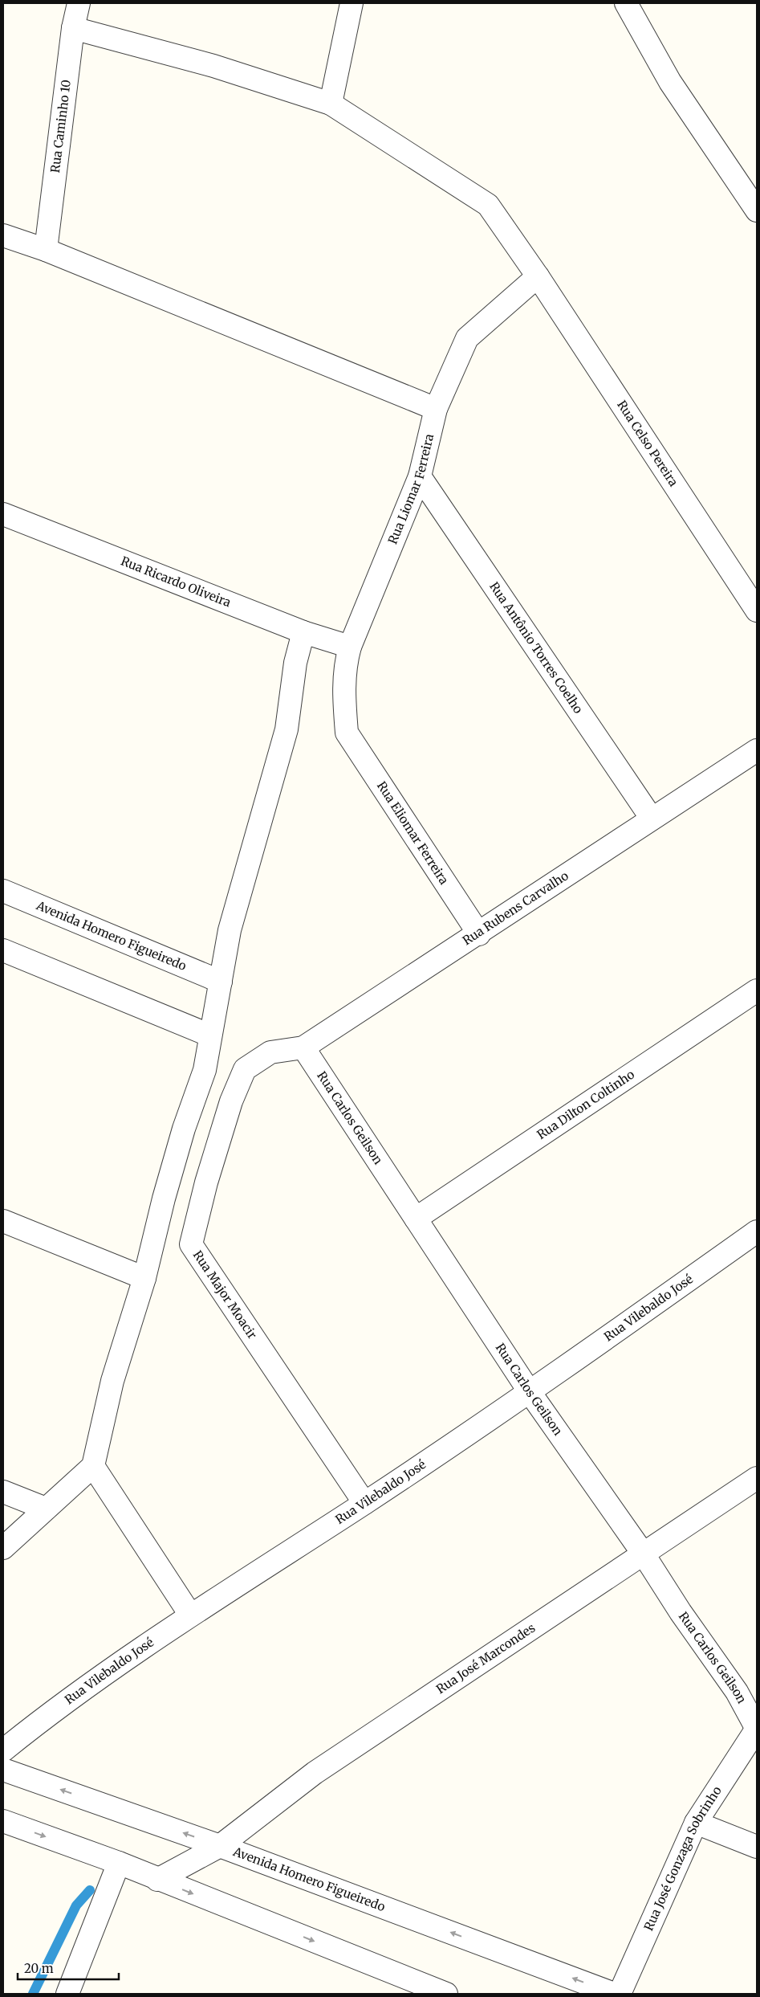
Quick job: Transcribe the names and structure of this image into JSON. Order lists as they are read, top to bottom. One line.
{"streets":{"street":["Rua Caminho 10","Rua Celso Pereira","Rua Liomar Ferreira","Rua Ricardo Oliveira","Rua Antônio Torres Coelho","Rua Eliomar Ferreira","Rua Rubens Carvalho","Avenida Homero Figueiredo","Rua Dilton Coltinho","Rua Carlos Geilson","Rua Major Moacir","Rua Vilebaldo José","Rua José Marcondes","Rua José Gonzaga Sobrinho"]},"crossings":[["Rua Caminho 10","Rua Celso Pereira"],["Rua Celso Pereira","Rua Liomar Ferreira"],["Rua Liomar Ferreira","Rua Ricardo Oliveira"],["Rua Liomar Ferreira","Rua Antônio Torres Coelho"],["Rua Liomar Ferreira","Rua Eliomar Ferreira"],["Rua Antônio Torres Coelho","Rua Rubens Carvalho"],["Rua Eliomar Ferreira","Rua Rubens Carvalho"],["Rua Rubens Carvalho","Rua Carlos Geilson"],["Rua Rubens Carvalho","Rua Major Moacir"],["Avenida Homero Figueiredo","Rua José Marcondes"],["Rua Dilton Coltinho","Rua Carlos Geilson"],["Rua Carlos Geilson","Rua Vilebaldo José"],["Rua Carlos Geilson","Rua José Marcondes"],["Rua Carlos Geilson","Rua José Gonzaga Sobrinho"],["Rua Major Moacir","Rua Vilebaldo José"]],"scale_bar":"20 m"}
